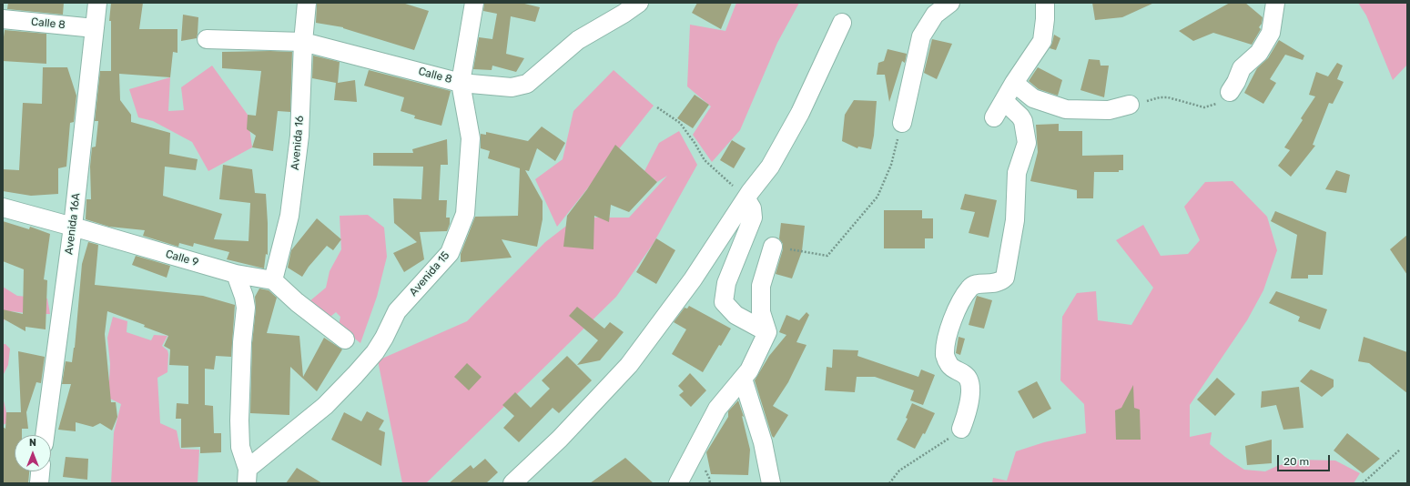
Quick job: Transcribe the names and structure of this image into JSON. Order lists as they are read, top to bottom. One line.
{"streets":{"street":["Calle 8","Avenida 16","Avenida 16A","Calle 9","Avenida 15"]},"crossings":[["Calle 8","Avenida 16"],["Calle 8","Avenida 16A"],["Calle 8","Avenida 15"],["Avenida 16","Calle 9"],["Avenida 16A","Calle 9"]],"scale_bar":"20 m","north":"top"}
